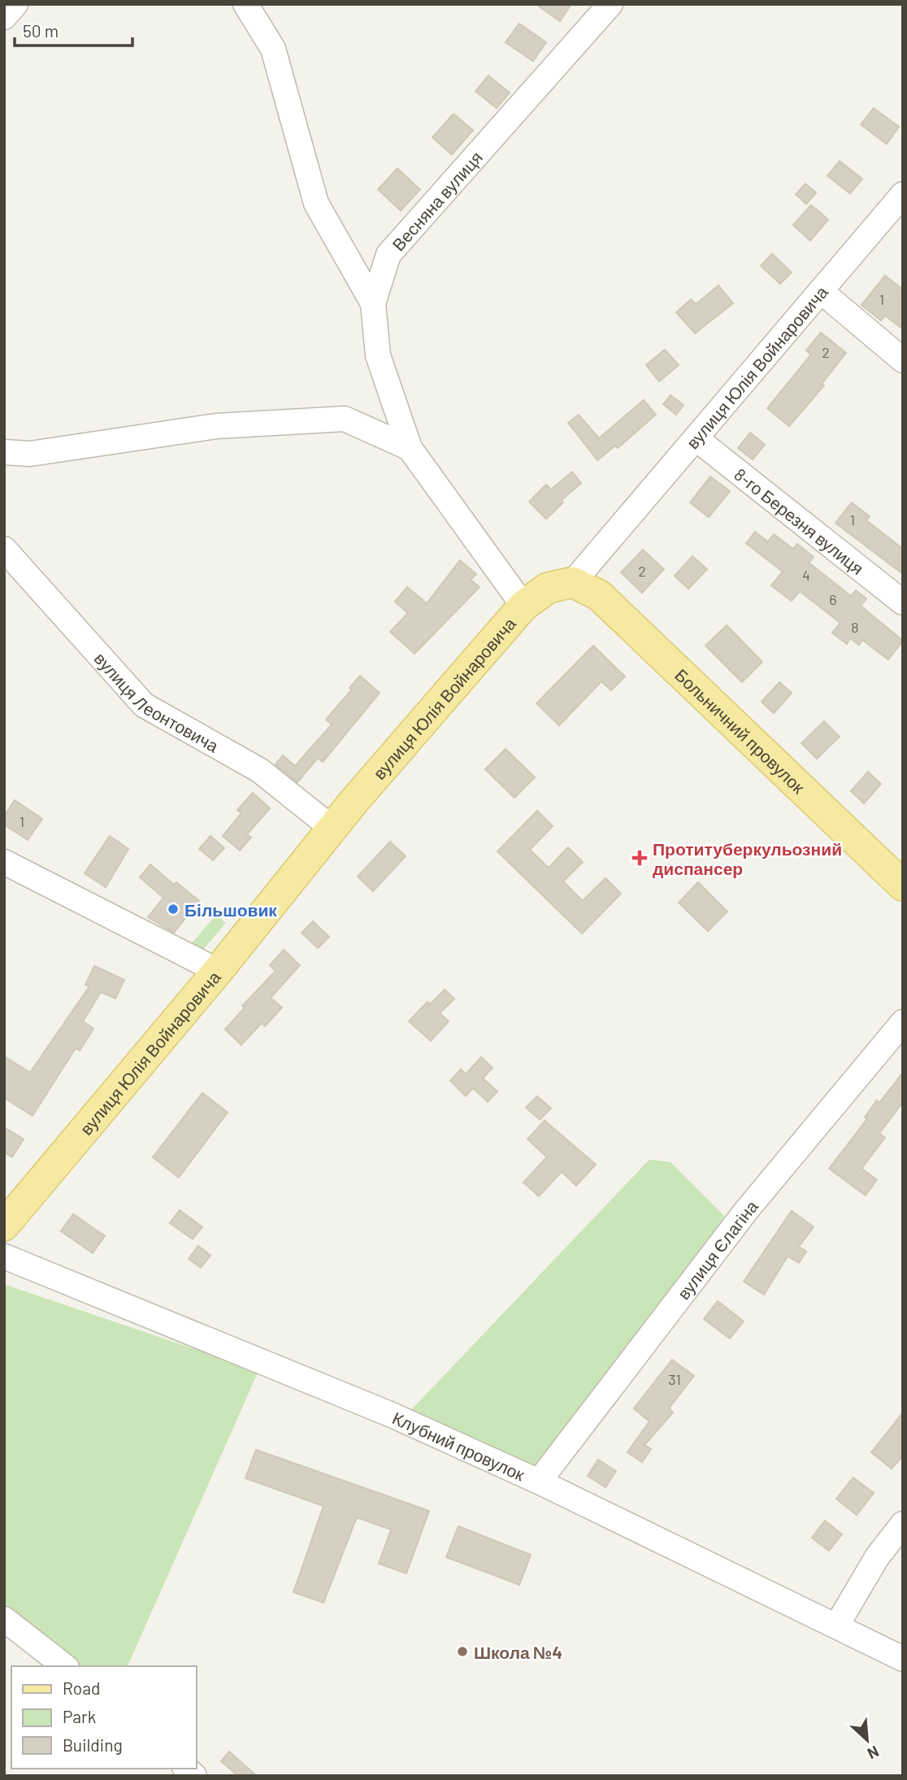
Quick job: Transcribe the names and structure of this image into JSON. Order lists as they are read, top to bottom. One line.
{"streets":{"main road":["вулиця Юлія Войнаровича","Больничний провулок"],"street":["Весняна вулиця","8-го Березня вулиця","вулиця Леонтовича","вулиця Єлагіна","Клубний провулок"]},"crossings":[["Весняна вулиця","вулиця Юлія Войнаровича"],["вулиця Юлія Войнаровича","8-го Березня вулиця"],["вулиця Юлія Войнаровича","вулиця Леонтовича"],["вулиця Юлія Войнаровича","Больничний провулок"],["вулиця Єлагіна","Клубний провулок"]],"places":{"health":["Протитуберкульозний диспансер"],"other":["Більшовик","Школа №4"]},"house_numbers":["1","2","1","2","4","6","8","1","31"],"legend":["Road","Park","Building"],"scale_bar":"50 m","north":"bottom right"}
